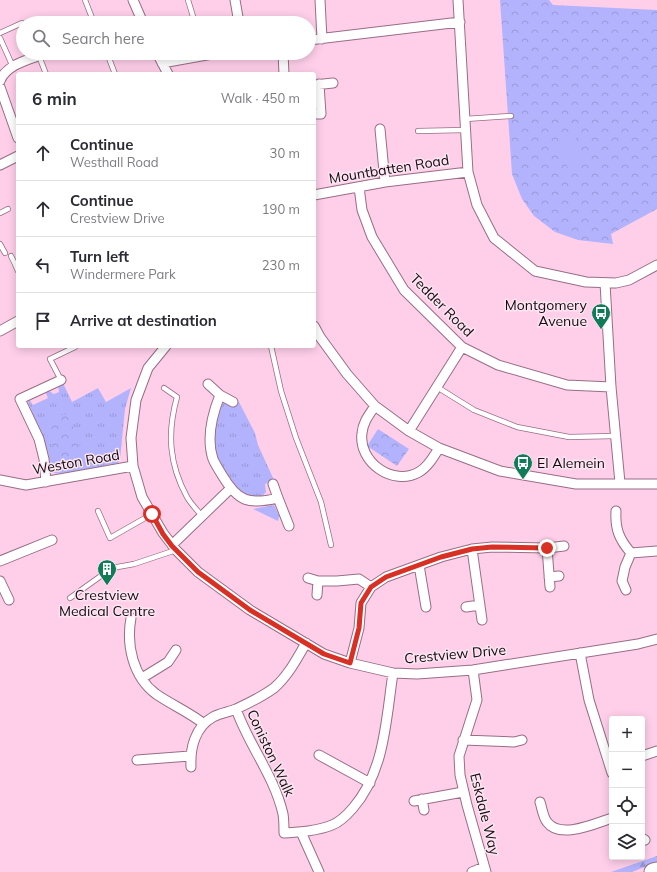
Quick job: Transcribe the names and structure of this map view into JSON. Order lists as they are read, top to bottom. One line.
{"streets":{"street":["Mountbatten Road","Tedder Road","Weston Road","Crestview Drive","Coniston Walk","Eskdale Way"]},"crossings":[["Mountbatten Road","Tedder Road"],["Weston Road","Crestview Drive"],["Crestview Drive","Eskdale Way"]],"places":{"bus stop":["Montgomery Avenue","El Alemein"],"building":["Crestview Medical Centre"]},"page":{"search":"Search here","heading":["6 min","Walk · 450 m"],"list":[["Continue","Westhall Road","30 m"],["Continue","Crestview Drive","190 m"],["Turn left","Windermere Park","230 m"],"Arrive at destination"],"map_buttons":["+","−"]}}
